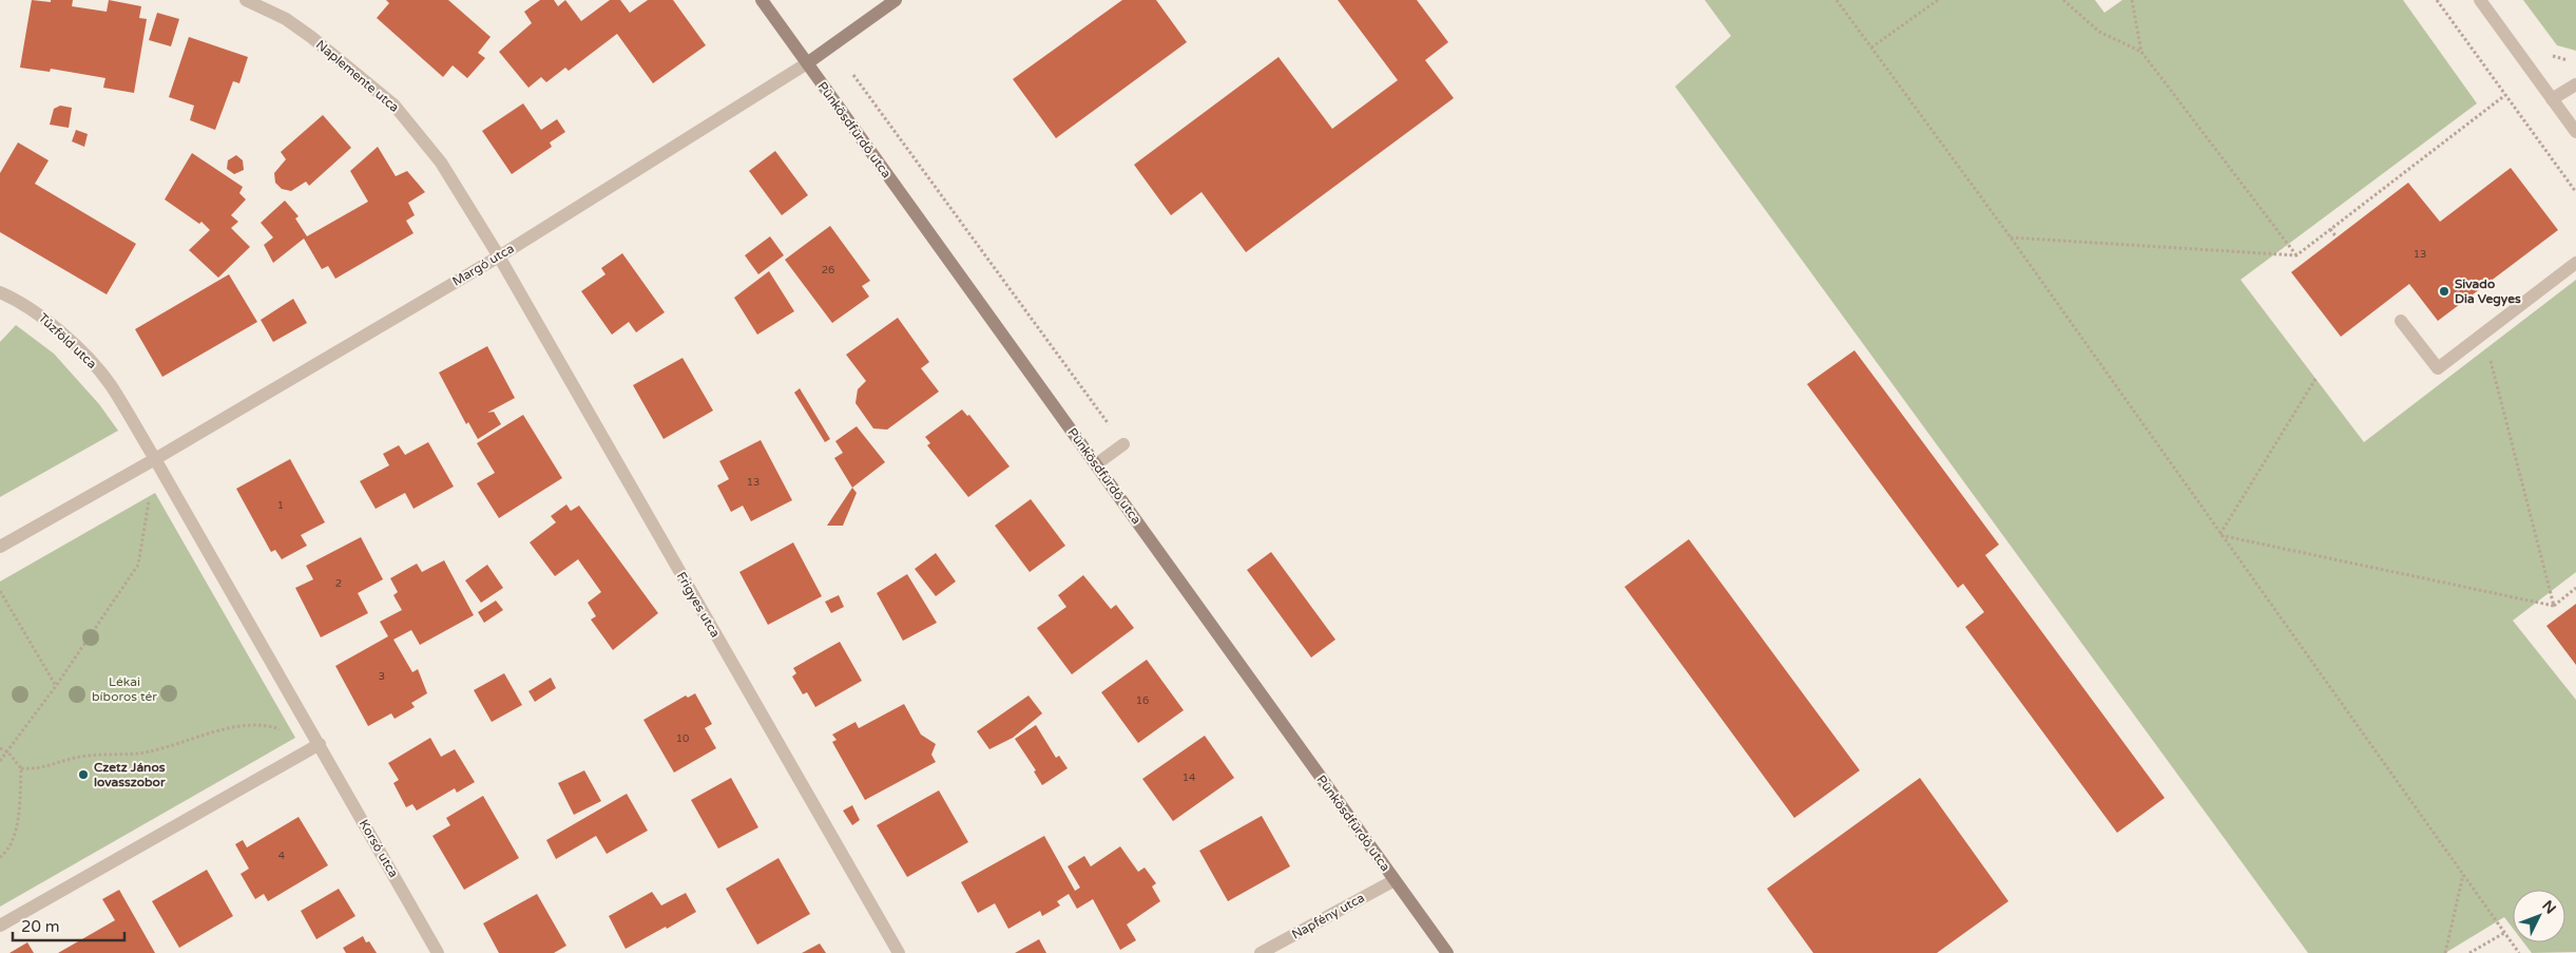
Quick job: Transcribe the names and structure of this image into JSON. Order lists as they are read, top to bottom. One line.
{"streets":{"street":["Naplemente utca","Pünkösdfürdő utca","Margó utca","Tűzföld utca","Frigyes utca","Korsó utca","Napfény utca"]},"crossings":[["Naplemente utca","Margó utca"],["Naplemente utca","Frigyes utca"],["Pünkösdfürdő utca","Margó utca"],["Pünkösdfürdő utca","Napfény utca"],["Margó utca","Tűzföld utca"],["Margó utca","Frigyes utca"]],"parks":["Lékai bíboros tér"],"places":["Sivado Dia Vegyes","Czetz János lovasszobor"],"house_numbers":["13","26","13","1","2","3","16","10","14","4"],"scale_bar":"20 m","north":"top right"}
